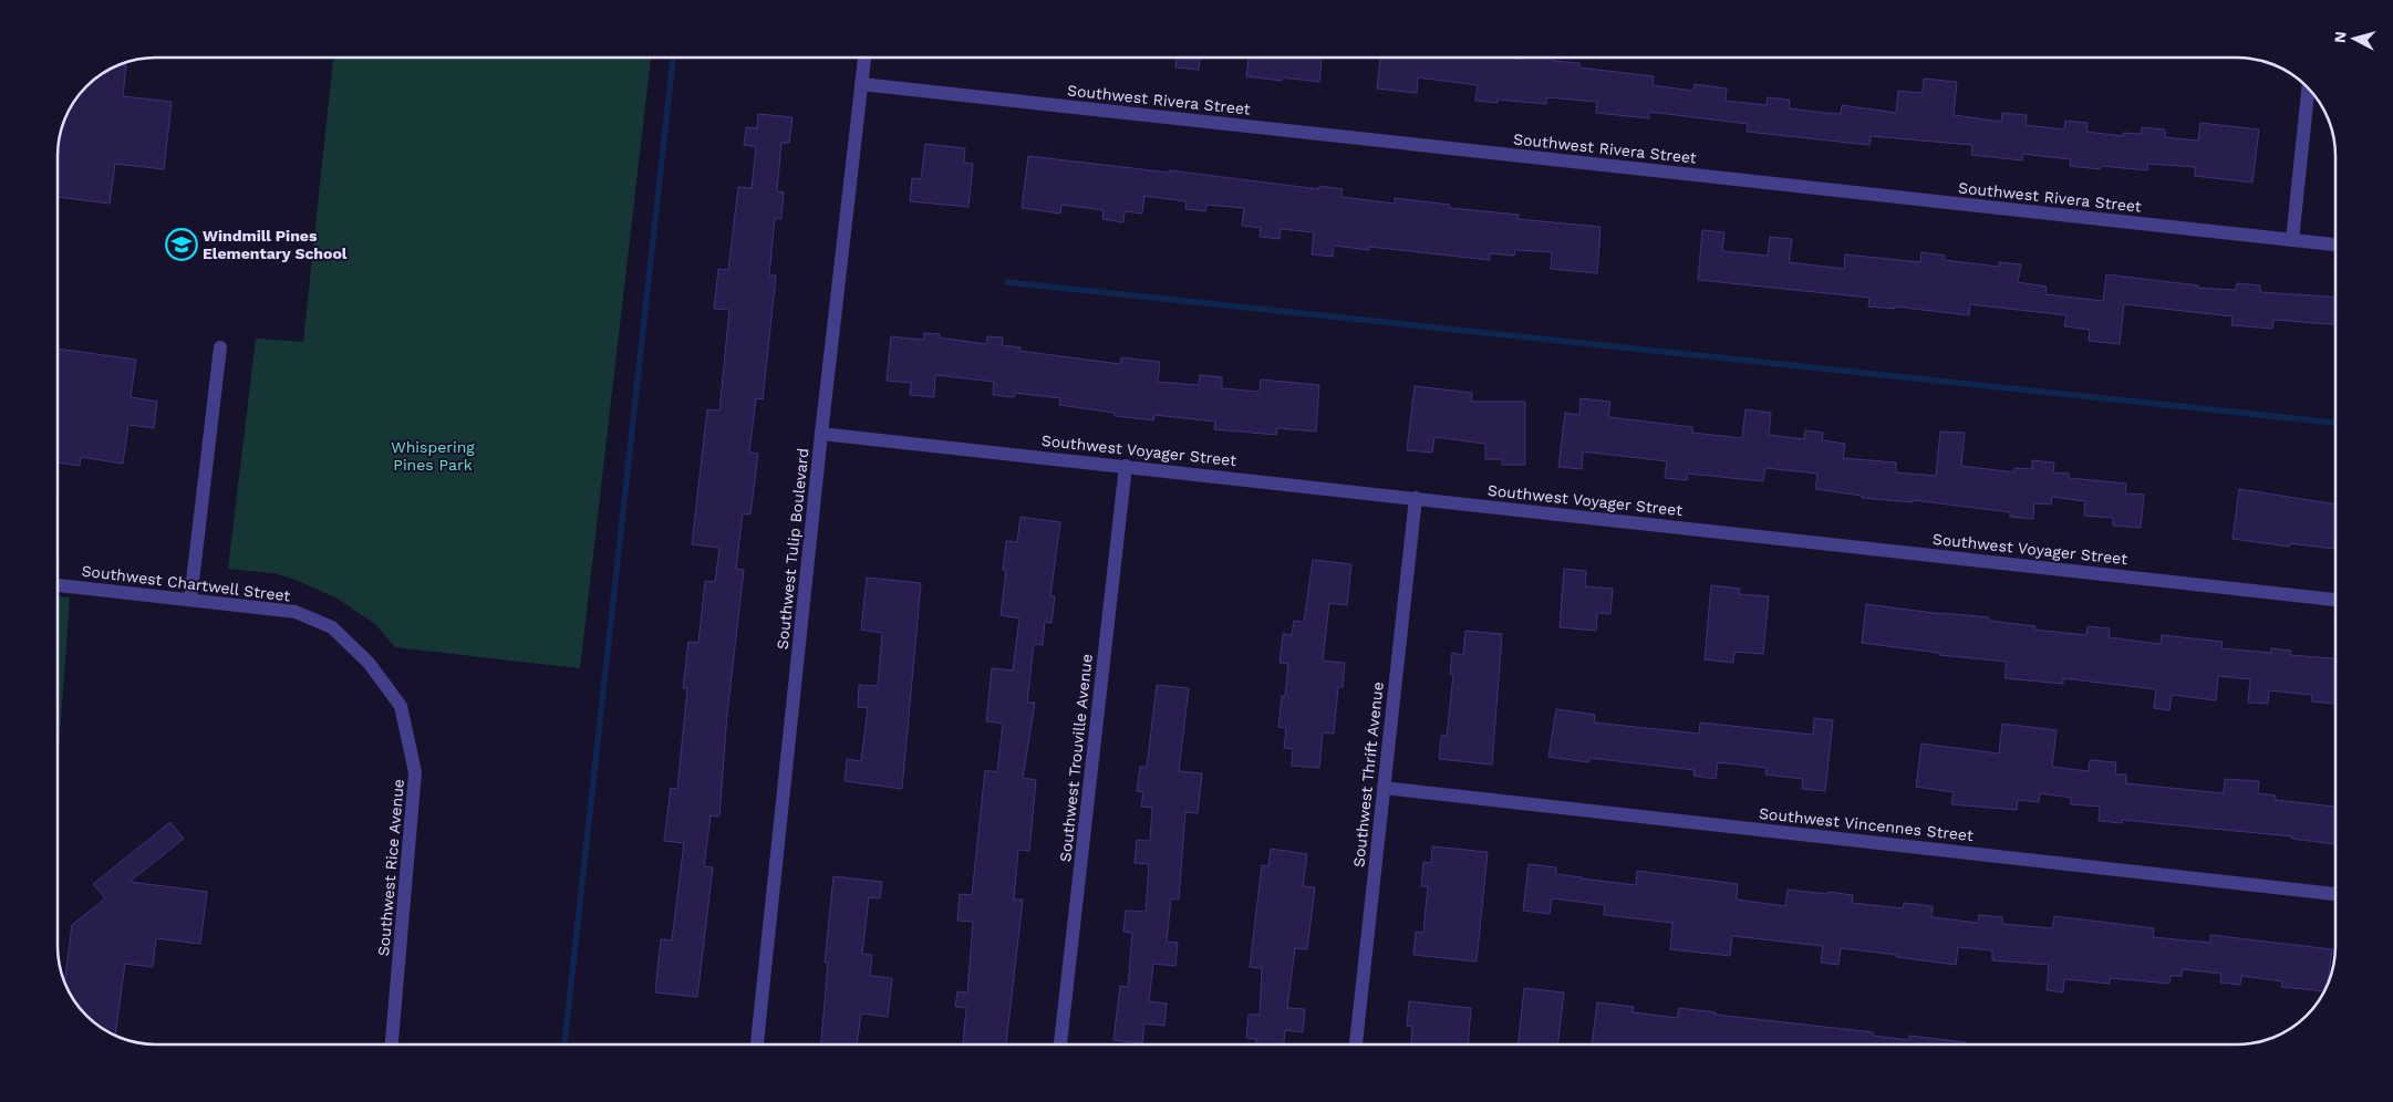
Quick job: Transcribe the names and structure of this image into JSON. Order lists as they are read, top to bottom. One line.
{"streets":{"street":["Southwest Rivera Street","Southwest Voyager Street","Southwest Tulip Boulevard","Southwest Chartwell Street","Southwest Trouville Avenue","Southwest Thrift Avenue","Southwest Vincennes Street","Southwest Rice Avenue"]},"crossings":[["Southwest Rivera Street","Southwest Tulip Boulevard"],["Southwest Voyager Street","Southwest Tulip Boulevard"],["Southwest Voyager Street","Southwest Trouville Avenue"],["Southwest Voyager Street","Southwest Thrift Avenue"],["Southwest Chartwell Street","Southwest Rice Avenue"],["Southwest Thrift Avenue","Southwest Vincennes Street"]],"parks":["Whispering Pines Park"],"places":{"school or university":["Windmill Pines Elementary School"]},"north":"left"}
